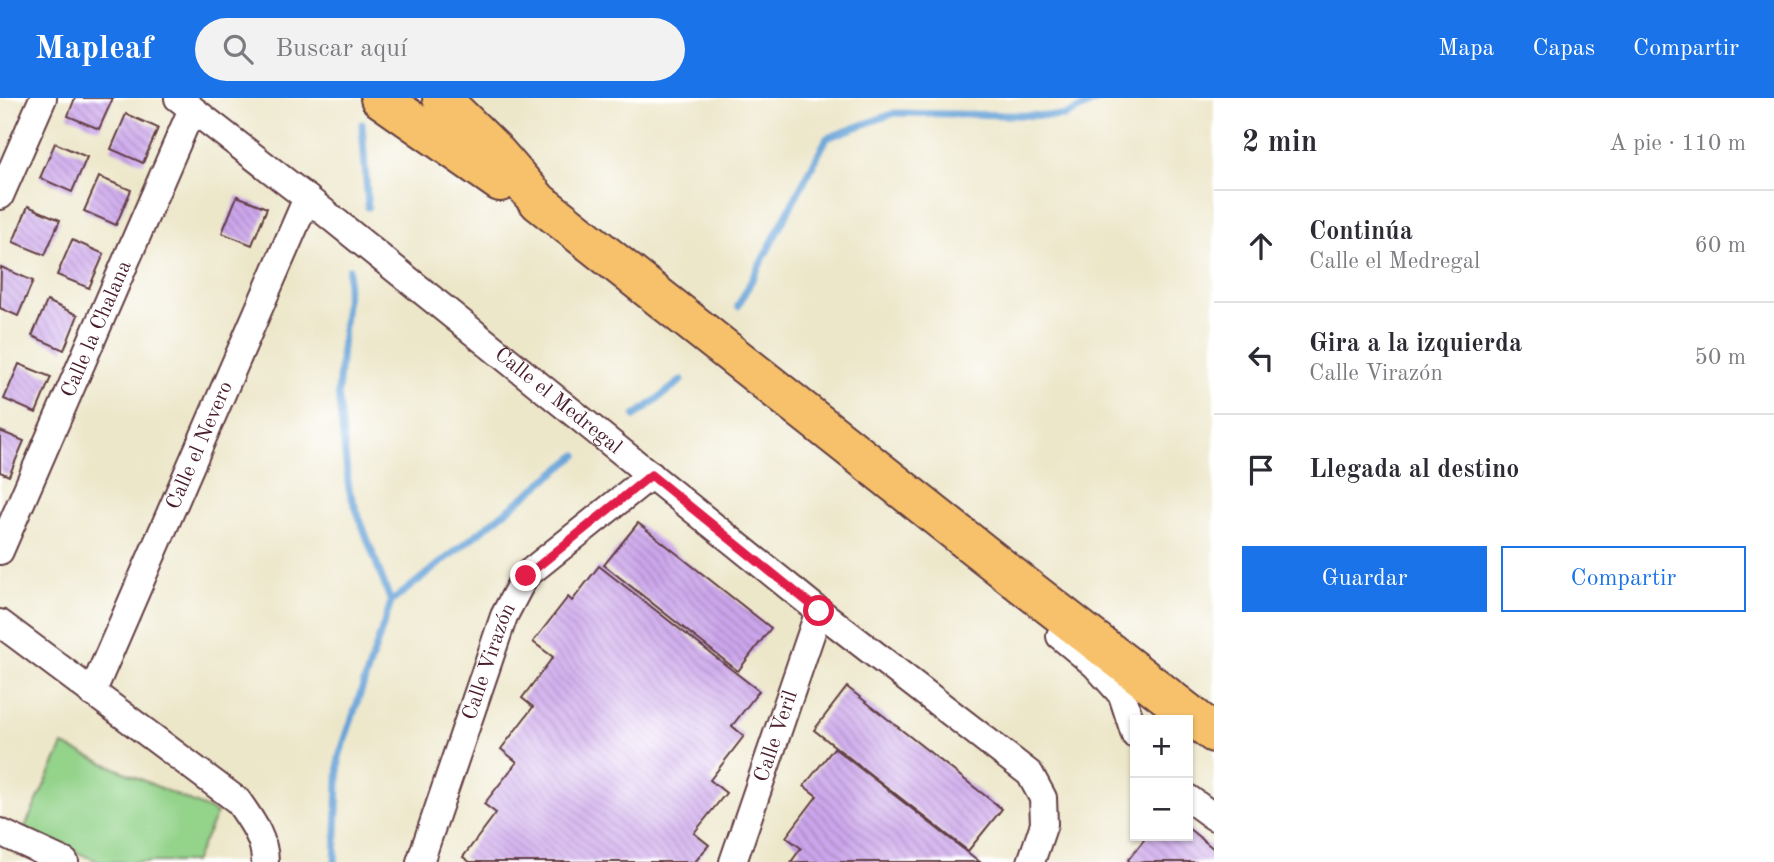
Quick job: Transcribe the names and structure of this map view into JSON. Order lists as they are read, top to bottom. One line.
{"streets":{"street":["Calle la Chalana","Calle el Medregal","Calle el Nevero","Calle Virazón","Calle Veril"]},"crossings":[["Calle la Chalana","Calle el Medregal"],["Calle el Medregal","Calle el Nevero"],["Calle el Medregal","Calle Virazón"],["Calle el Medregal","Calle Veril"]],"page":{"header":"Mapleaf","search":"Buscar aquí","nav":["Mapa","Capas","Compartir"],"heading":["2 min","A pie · 110 m"],"list":[["Continúa","Calle el Medregal","60 m"],["Gira a la izquierda","Calle Virazón","50 m"],"Llegada al destino"],"buttons":["Guardar","Compartir"],"map_buttons":["+","−"]}}
